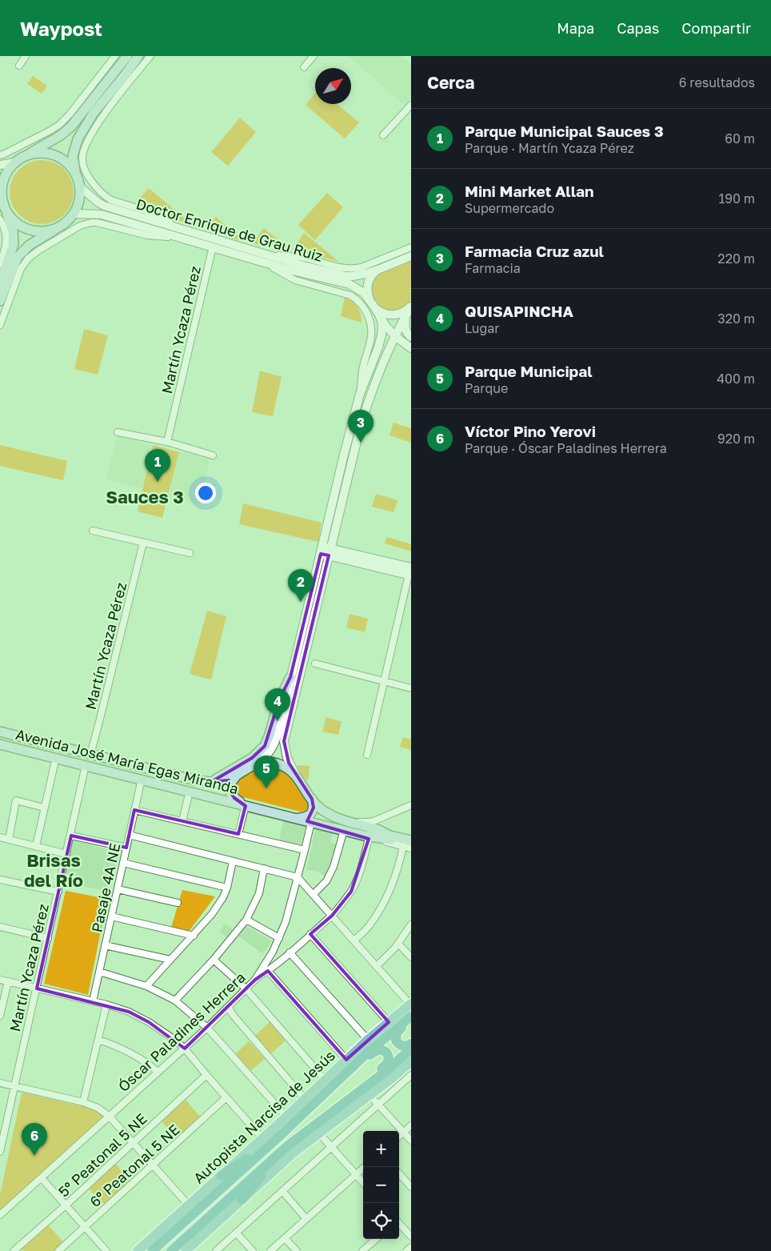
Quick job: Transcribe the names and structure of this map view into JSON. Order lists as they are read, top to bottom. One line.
{"streets":{"highway":["Autopista Narcisa de Jesús"],"main road":["Avenida José María Egas Miranda"],"street":["Doctor Enrique de Grau Ruiz","Martín Ycaza Pérez","Pasaje 4A NE","Óscar Paladines Herrera","5º Peatonal 5 NE","6º Peatonal 5 NE"]},"crossings":[["Doctor Enrique de Grau Ruiz","Martín Ycaza Pérez"],["Martín Ycaza Pérez","Avenida José María Egas Miranda"],["Avenida José María Egas Miranda","Pasaje 4A NE"],["Avenida José María Egas Miranda","Óscar Paladines Herrera"]],"districts":["Sauces 3","Brisas del Río"],"north":"top right","page":{"header":"Waypost","nav":["Mapa","Capas","Compartir"],"heading":["Cerca","6 resultados"],"list":[{"mark":"1","name":"Parque Municipal Sauces 3","note":"Parque · Martín Ycaza Pérez","value":"60 m"},{"mark":"2","name":"Mini Market Allan","note":"Supermercado","value":"190 m"},{"mark":"3","name":"Farmacia Cruz azul","note":"Farmacia","value":"220 m"},{"mark":"4","name":"QUISAPINCHA","note":"Lugar","value":"320 m"},{"mark":"5","name":"Parque Municipal","note":"Parque","value":"400 m"},{"mark":"6","name":"Víctor Pino Yerovi","note":"Parque · Óscar Paladines Herrera","value":"920 m"}],"pins":["3","1","2","4","5","6"],"map_buttons":["+","−"]}}
